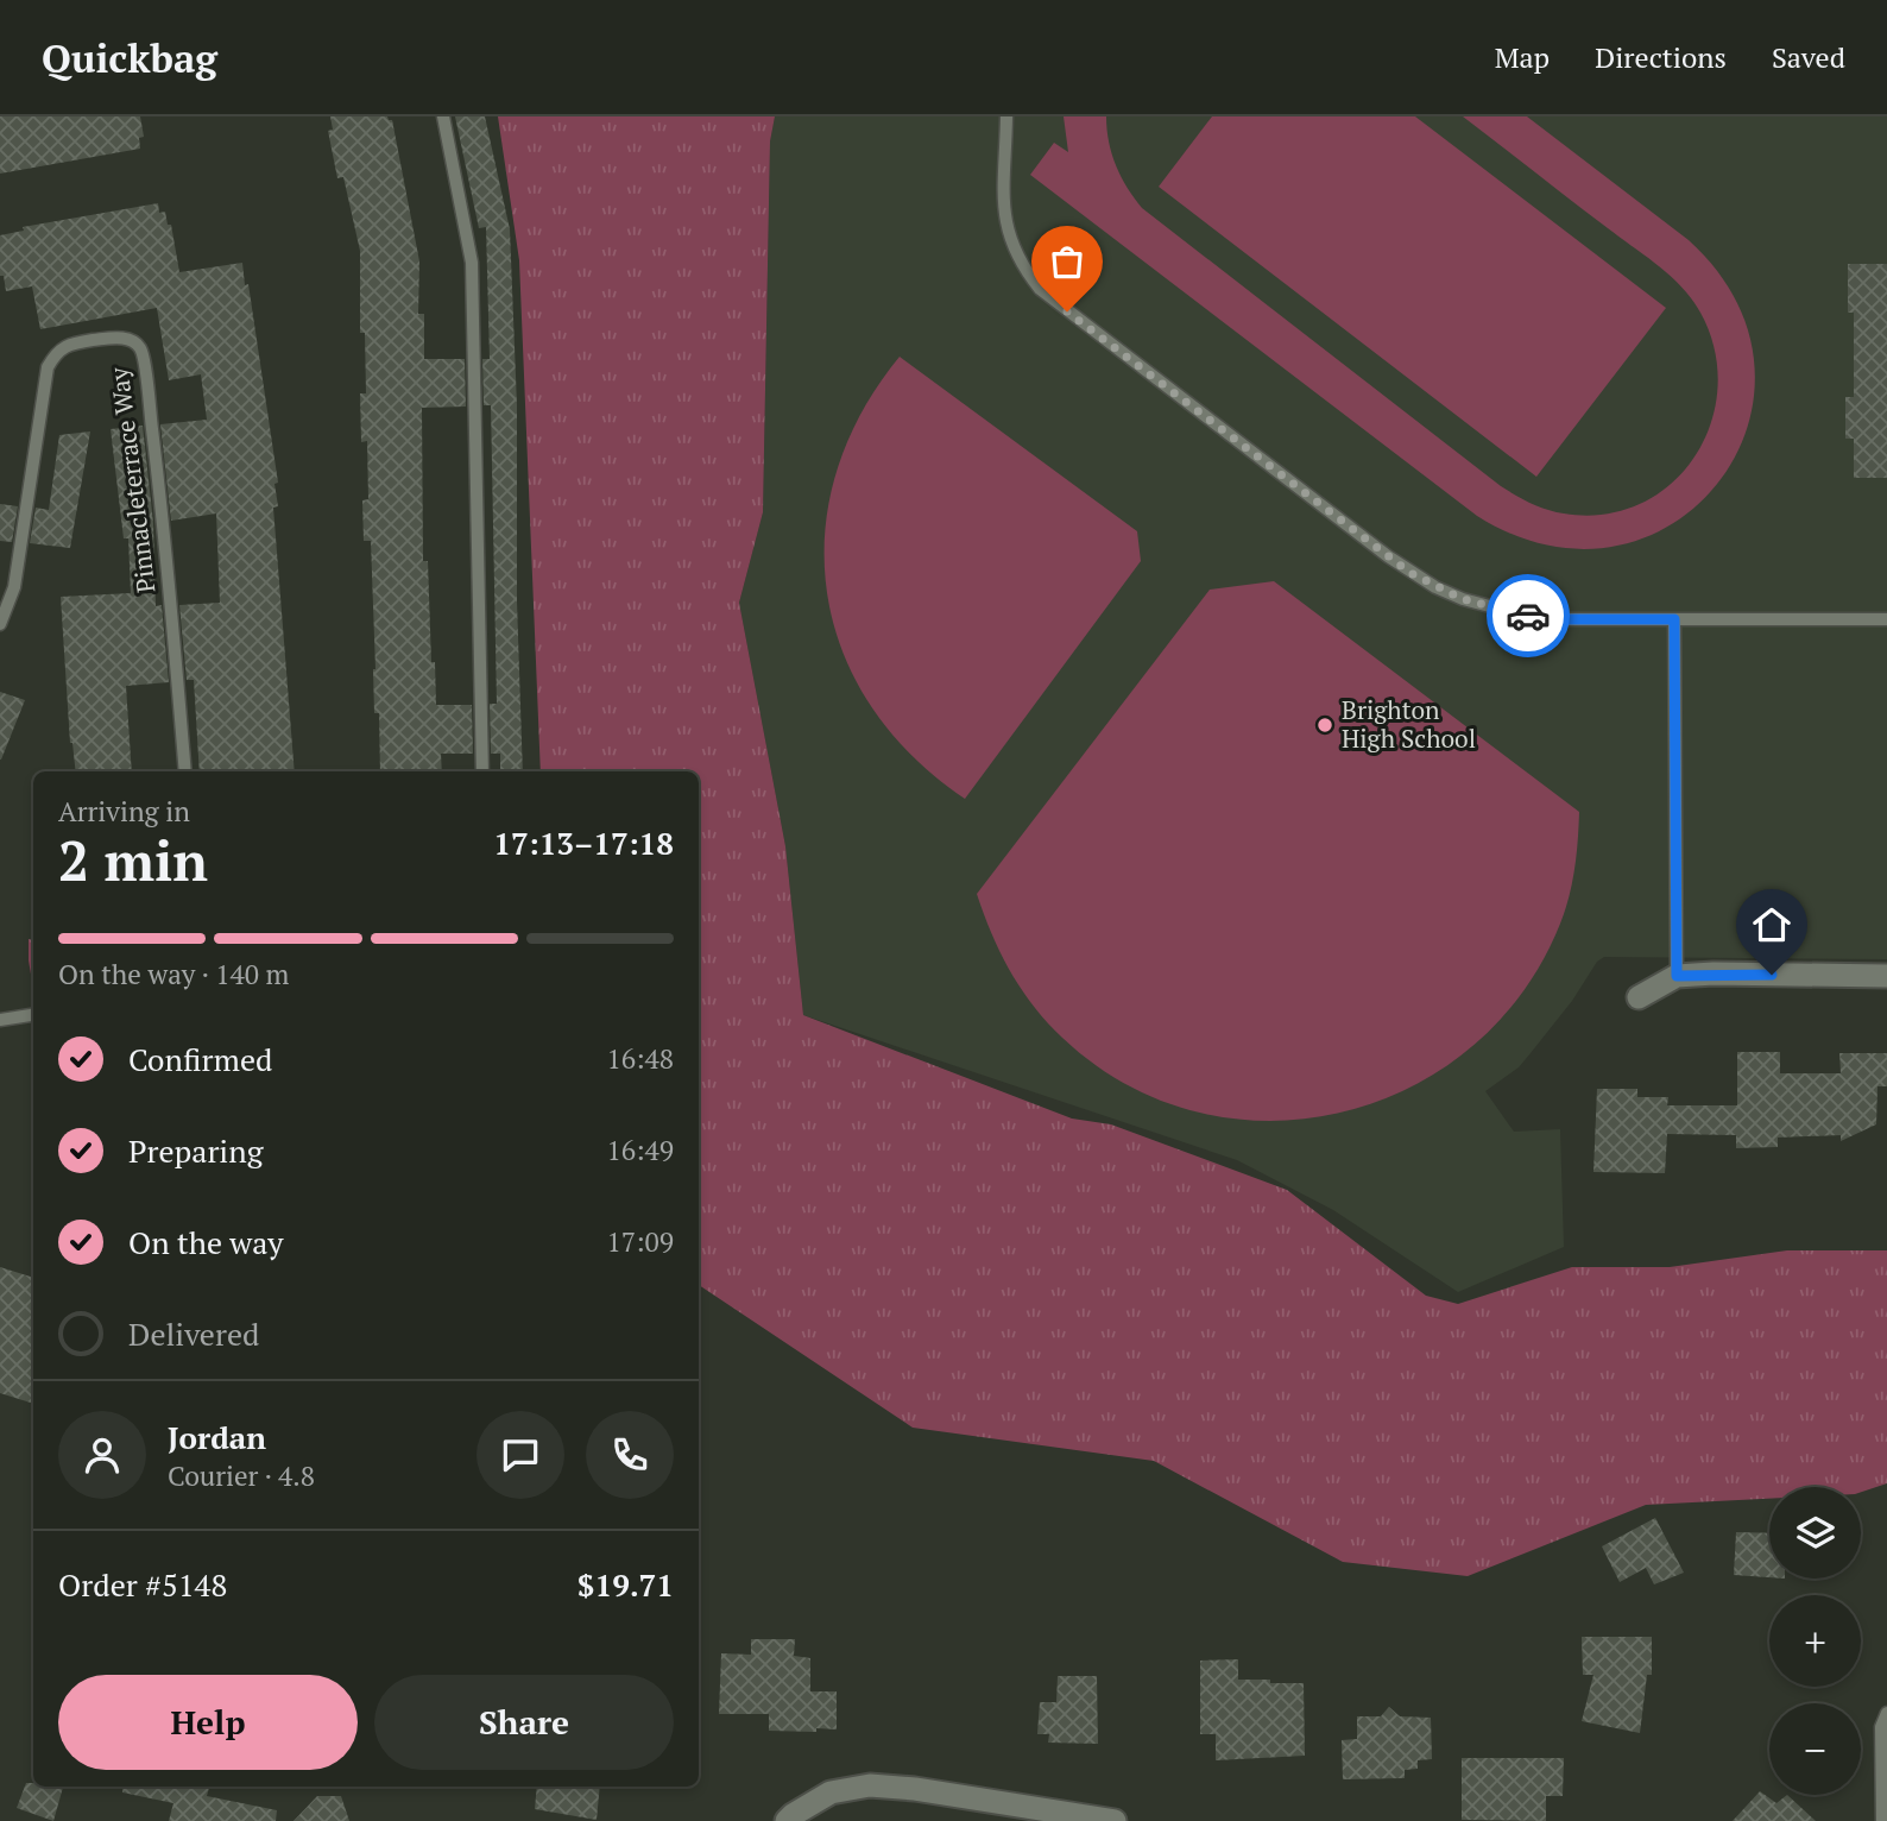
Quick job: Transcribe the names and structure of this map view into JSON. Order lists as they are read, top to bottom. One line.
{"streets":{"lane":["Pinnacleterrace Way"]},"places":["Brighton High School"],"page":{"header":"Quickbag","nav":["Map","Directions","Saved"],"heading":["2 min","Arriving in","17:13–17:18"],"panel":["Jordan","Courier · 4.8","Order #5148","$19.71"],"bar":"On the way · 140 m","list":[["Confirmed","16:48"],["Preparing","16:49"],["On the way","17:09"],"Delivered"],"map_buttons":["+","−"],"buttons":["Help","Share"]}}
